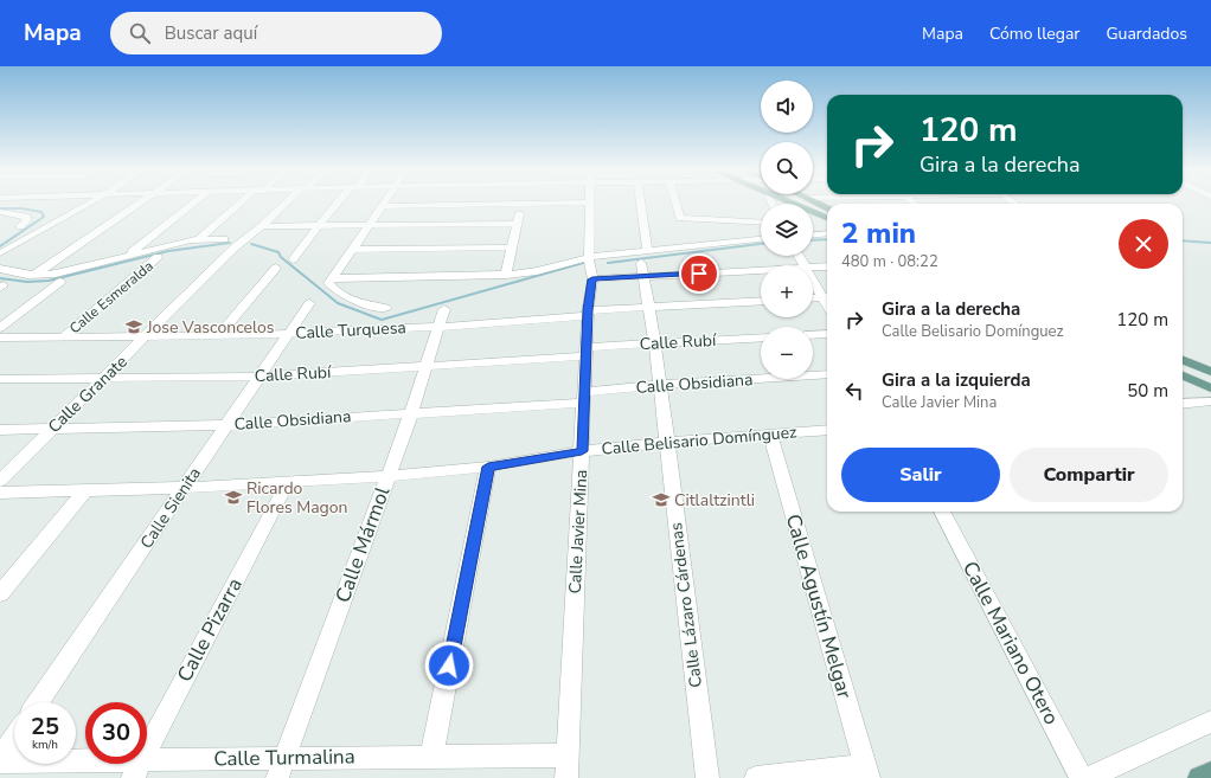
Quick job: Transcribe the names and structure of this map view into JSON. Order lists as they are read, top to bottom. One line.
{"streets":{"street":["Calle Esmeralda","Calle Turquesa","Calle Rubí","Calle Obsidiana","Calle Granate","Calle Belisario Domínguez","Calle Sienita","Calle Javier Mina","Calle Mármol","Calle Lázaro Cárdenas","Calle Agustín Melgar","Calle Pizarra","Calle Mariano Otero","Calle Turmalina"]},"crossings":[["Calle Esmeralda","Calle Turquesa"],["Calle Turquesa","Calle Granate"],["Calle Turquesa","Calle Sienita"],["Calle Turquesa","Calle Javier Mina"],["Calle Turquesa","Calle Mármol"],["Calle Turquesa","Calle Lázaro Cárdenas"],["Calle Rubí","Calle Granate"],["Calle Rubí","Calle Sienita"],["Calle Rubí","Calle Javier Mina"],["Calle Rubí","Calle Mármol"],["Calle Rubí","Calle Lázaro Cárdenas"],["Calle Obsidiana","Calle Granate"],["Calle Obsidiana","Calle Sienita"],["Calle Obsidiana","Calle Javier Mina"],["Calle Obsidiana","Calle Mármol"],["Calle Obsidiana","Calle Lázaro Cárdenas"],["Calle Belisario Domínguez","Calle Sienita"],["Calle Belisario Domínguez","Calle Javier Mina"],["Calle Belisario Domínguez","Calle Mármol"],["Calle Belisario Domínguez","Calle Lázaro Cárdenas"],["Calle Belisario Domínguez","Calle Agustín Melgar"],["Calle Belisario Domínguez","Calle Pizarra"],["Calle Javier Mina","Calle Turmalina"],["Calle Mármol","Calle Turmalina"],["Calle Pizarra","Calle Turmalina"]],"places":{"school or university":["Jose Vasconcelos","Ricardo Flores Magon","Citlaltzintli"]},"page":{"header":"Mapa","search":"Buscar aquí","nav":["Mapa","Cómo llegar","Guardados"],"map_buttons":["+","−"],"turn":["120 m","Gira a la derecha"],"heading":["2 min","480 m · 08:22"],"list":[{"name":"Gira a la derecha","note":"Calle Belisario Domínguez","value":"120 m"},{"name":"Gira a la izquierda","note":"Calle Javier Mina","value":"50 m"}],"buttons":["Salir","Compartir"],"speed":"25 km/h","limit":"30"}}
